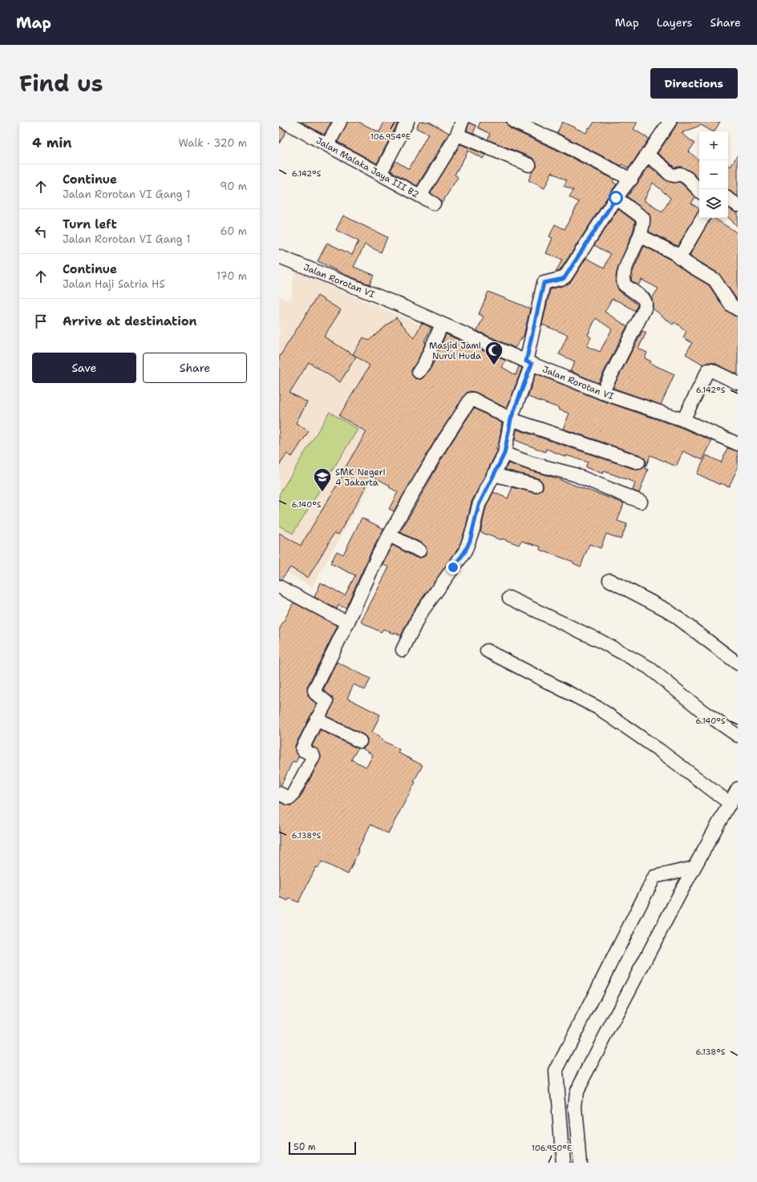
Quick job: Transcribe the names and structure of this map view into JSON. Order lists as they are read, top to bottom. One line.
{"streets":{"street":["Jalan Malaka Jaya III B2","Jalan Rorotan VI"]},"places":{"mosque":["Masjid Jami Nurul Huda"],"school or university":["SMK Negeri 4 Jakarta"]},"scale_bar":"50 m","page":{"header":"Map","nav":["Map","Layers","Share"],"title":"Find us","buttons":["Directions",["Save","Share"]],"heading":["4 min","Walk · 320 m"],"map_buttons":["+","−"],"list":[["Continue","Jalan Rorotan VI Gang 1","90 m"],["Turn left","Jalan Rorotan VI Gang 1","60 m"],["Continue","Jalan Haji Satria HS","170 m"],"Arrive at destination"],"scale":"50 m"},"coordinates":["106.954°E","6.142°S","6.140°S","6.138°S","106.950°E"]}
